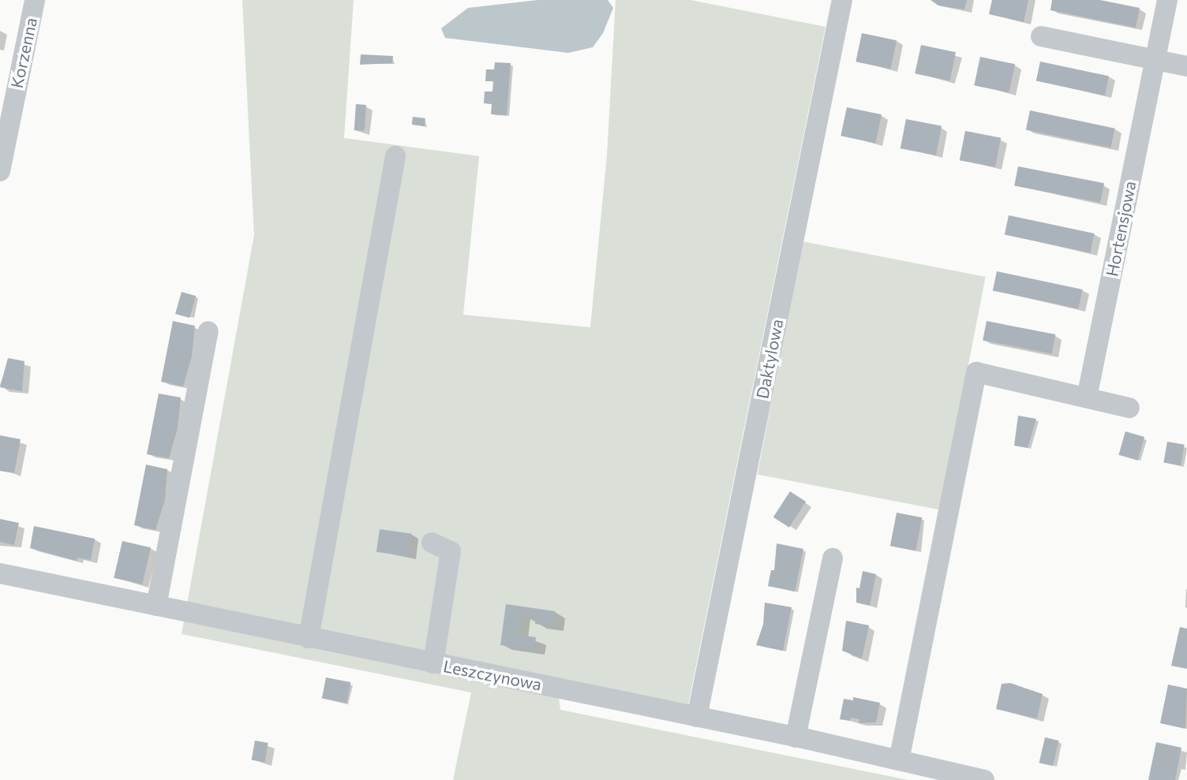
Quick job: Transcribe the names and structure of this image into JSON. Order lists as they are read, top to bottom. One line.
{"streets":{"street":["Korzenna","Hortensjowa","Daktylowa","Leszczynowa"]},"crossings":[["Daktylowa","Leszczynowa"]]}
